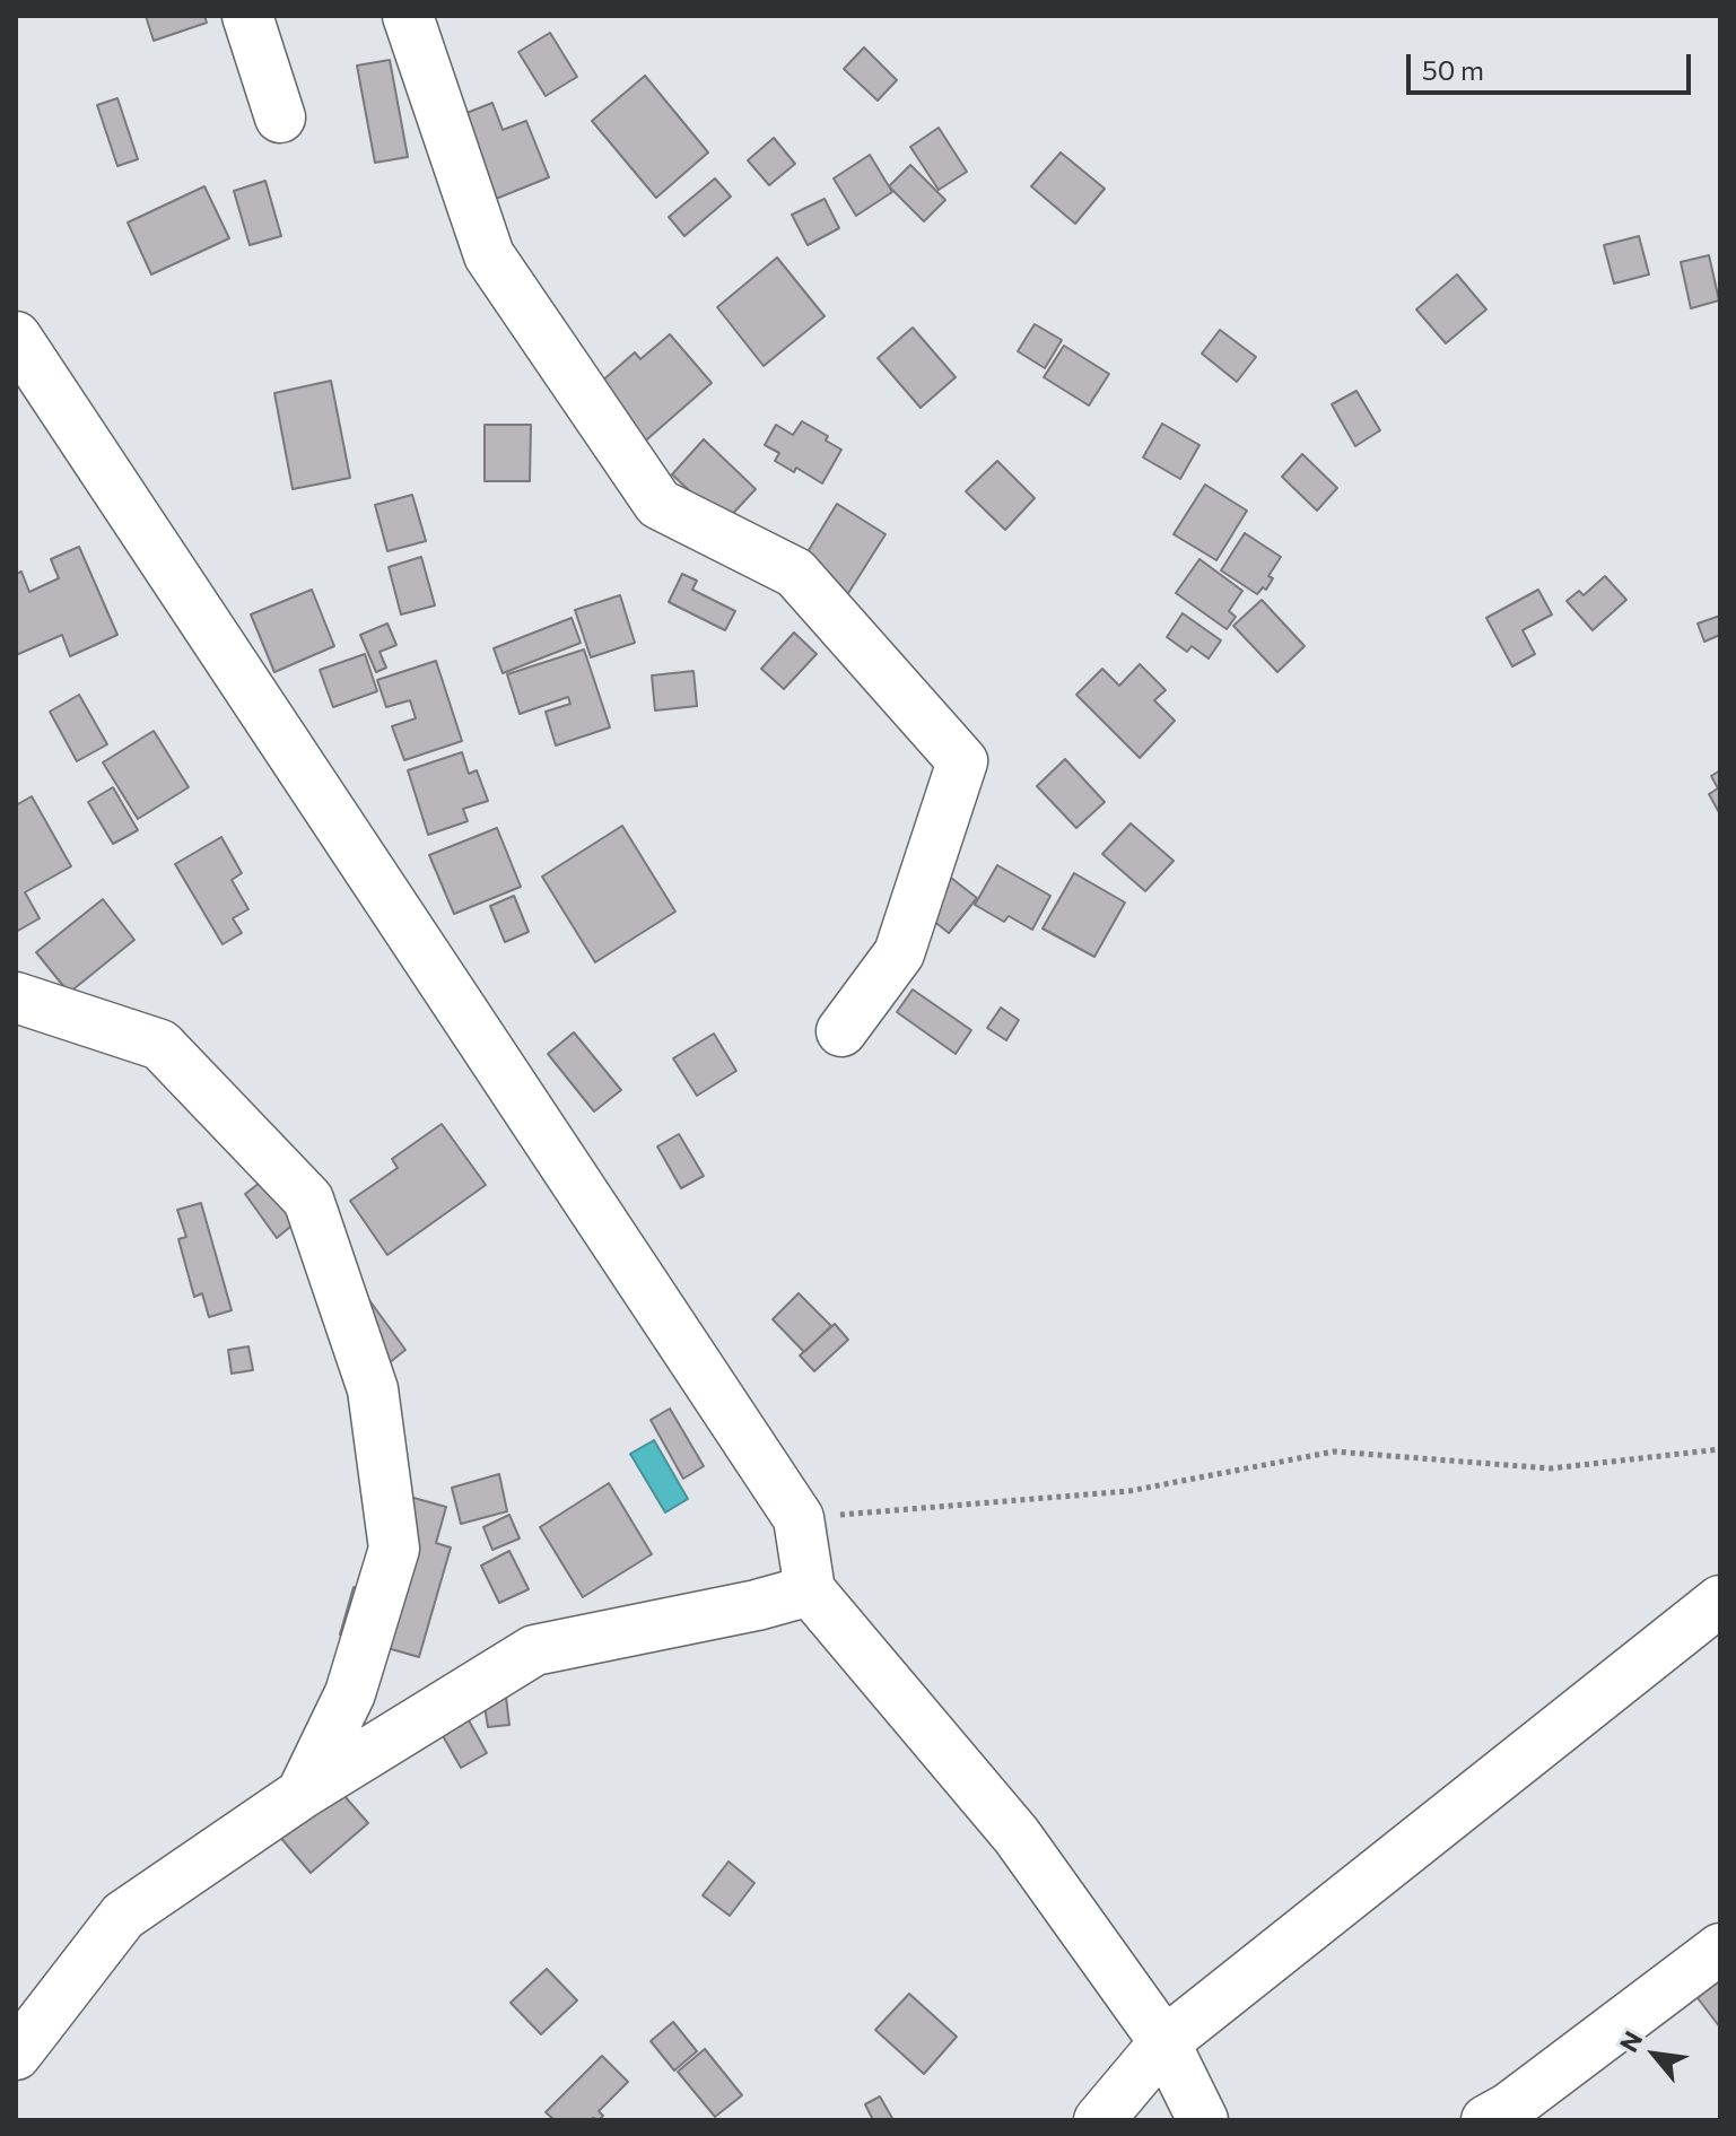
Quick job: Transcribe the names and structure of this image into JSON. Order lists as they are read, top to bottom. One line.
{"scale_bar":"50 m","north":"top left"}
